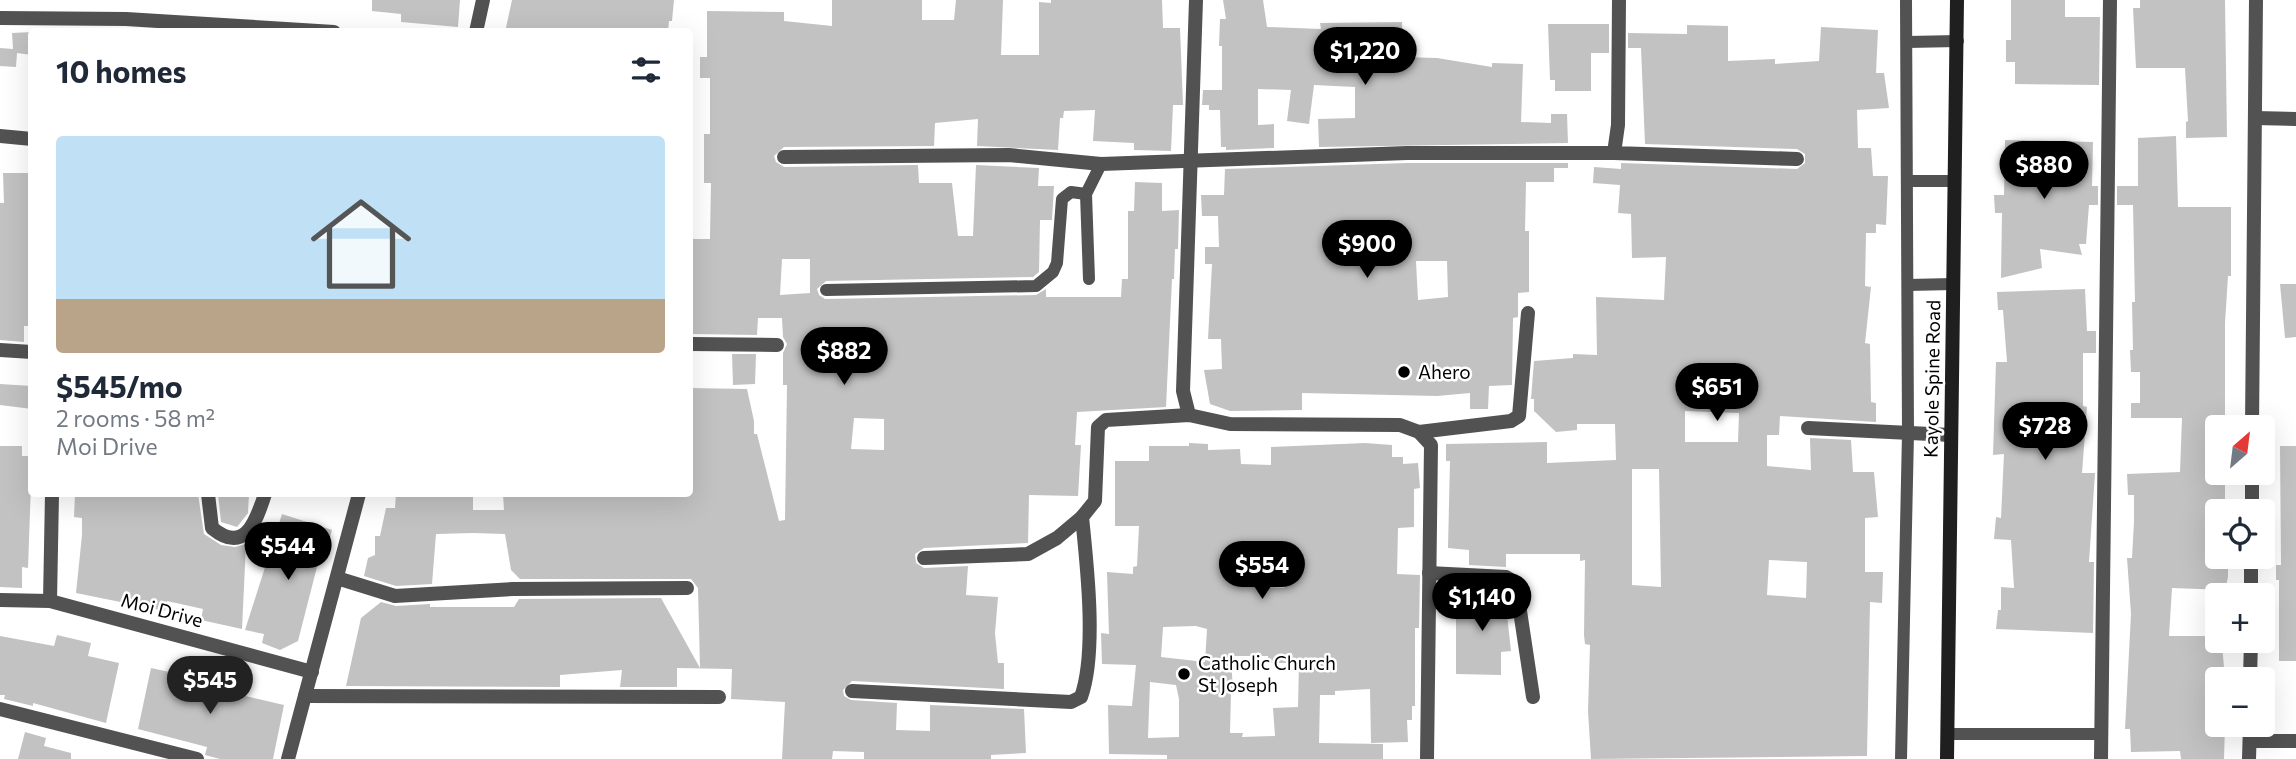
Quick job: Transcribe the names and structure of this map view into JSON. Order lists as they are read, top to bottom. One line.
{"streets":{"main road":["Kayole Spine Road"],"street":["Moi Drive"]},"places":["Ahero","Catholic Church St Joseph"],"north":"top right","page":{"price":["$1,220","$880","$900","$882","$651","$728","$544","$554","$1,140","$545"],"heading":"10 homes","list":[{"name":"$545/mo","note":"2 rooms · 58 m² · Moi Drive"}],"map_buttons":["+","−"]}}
